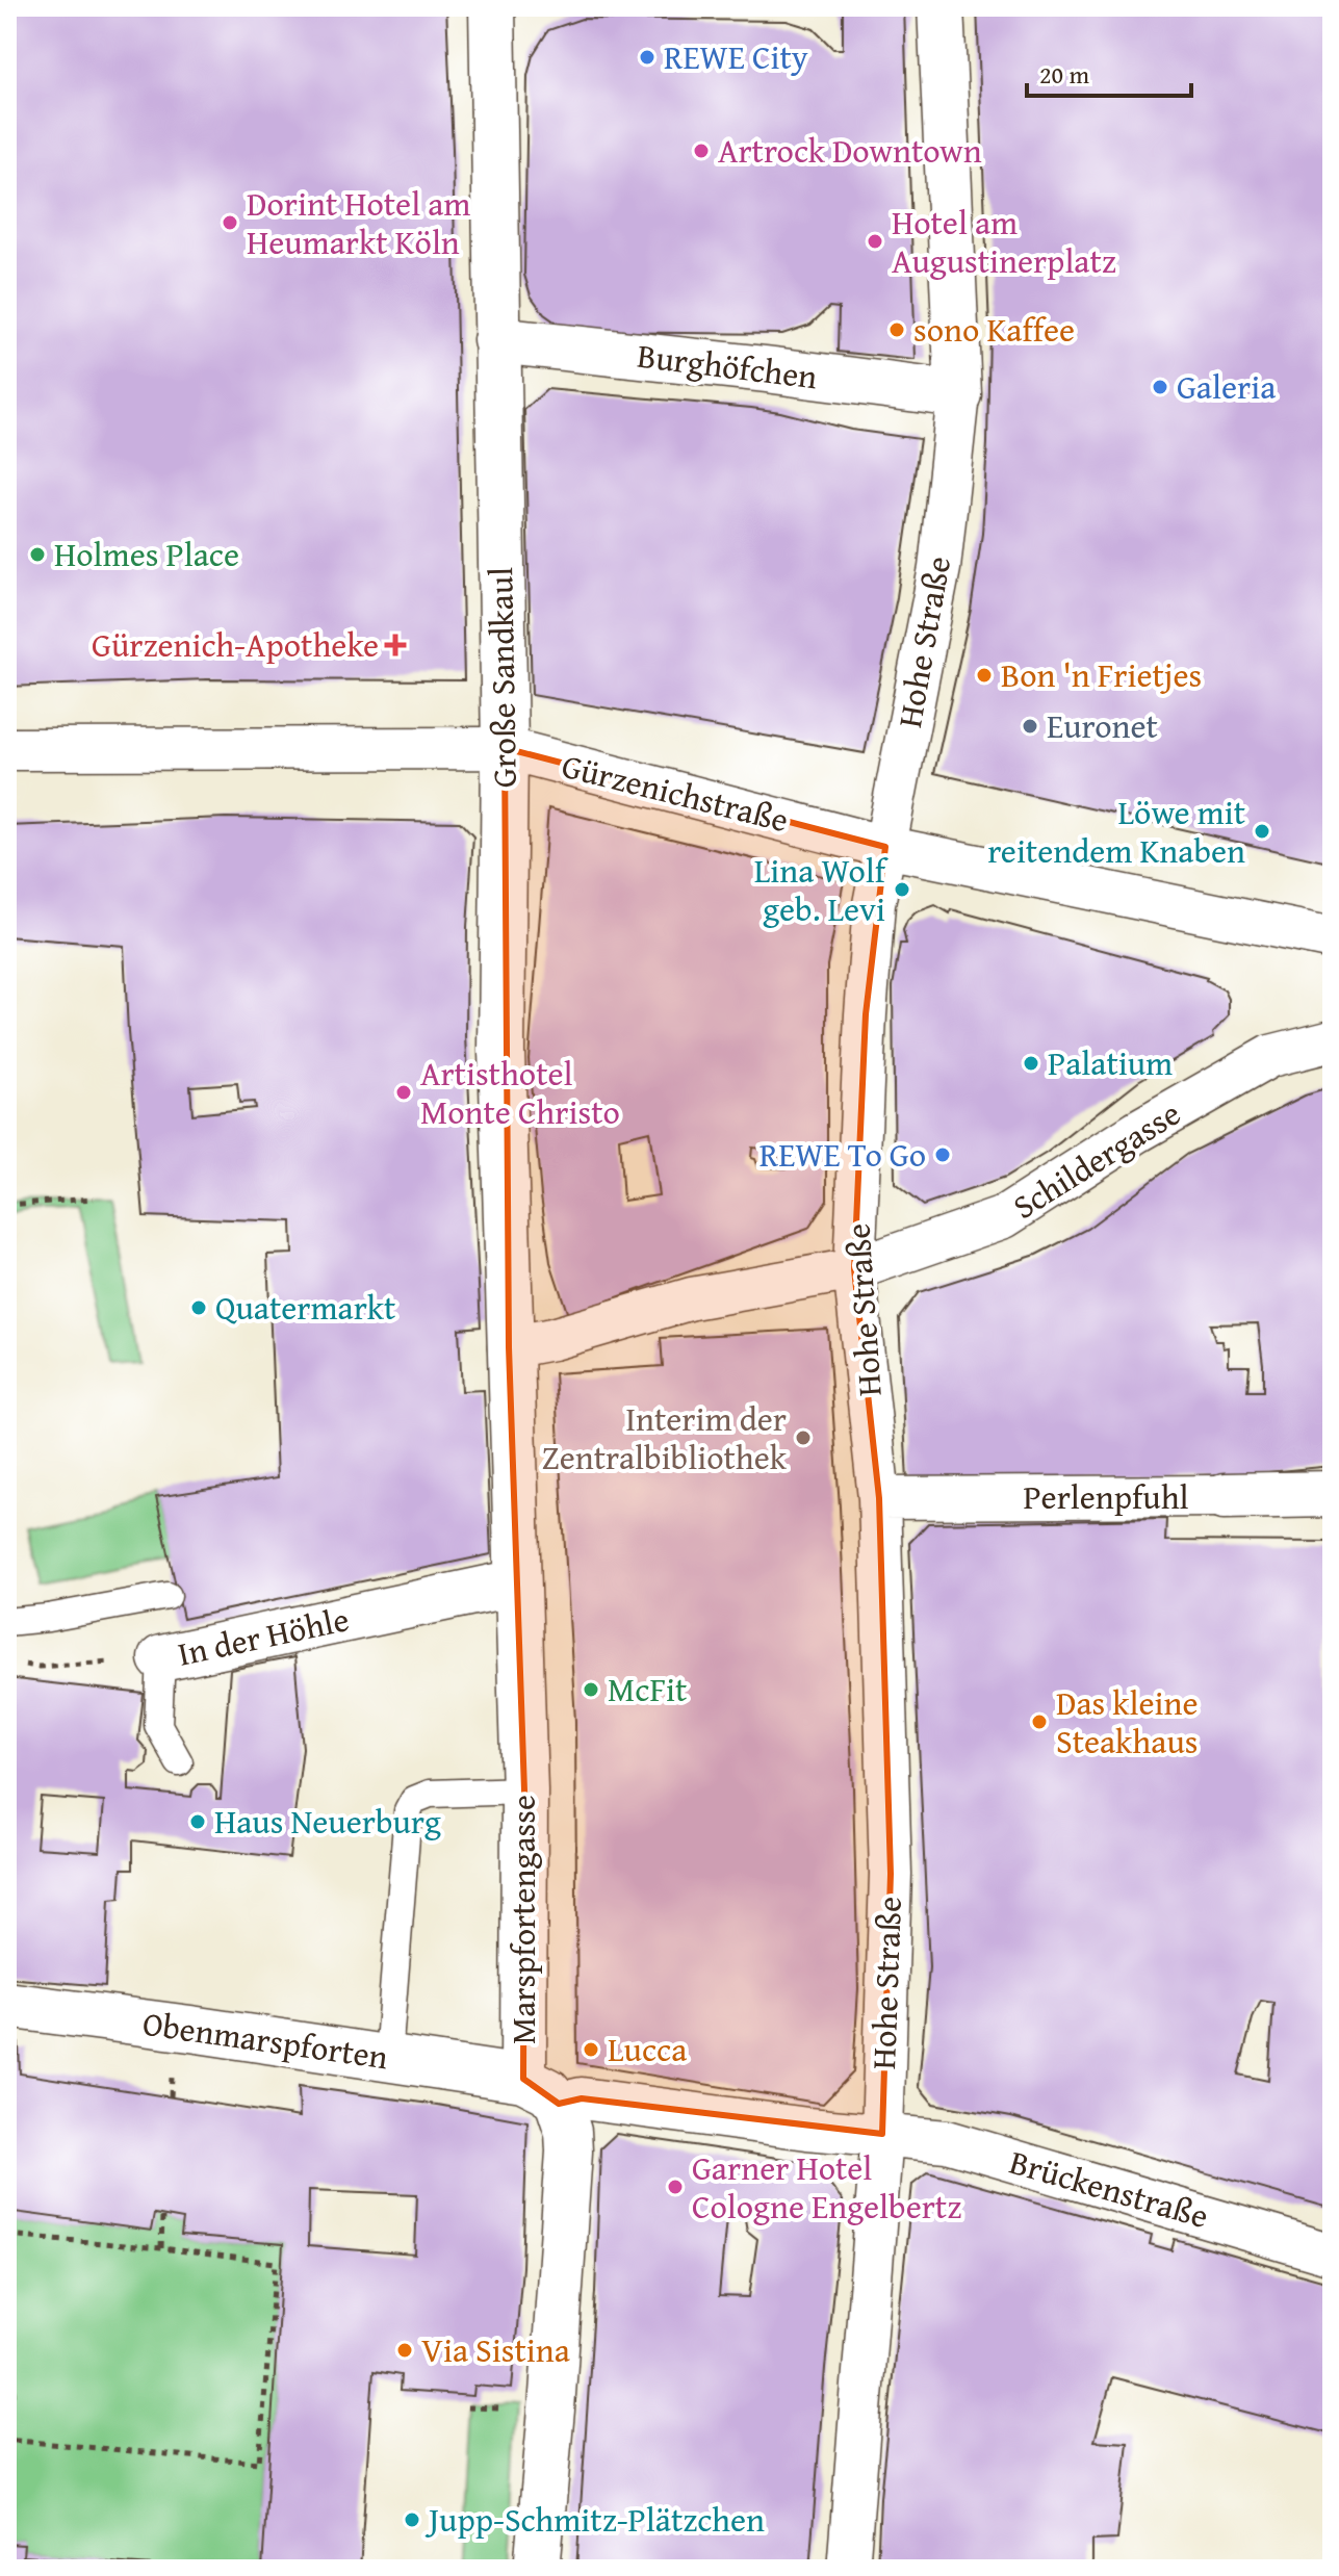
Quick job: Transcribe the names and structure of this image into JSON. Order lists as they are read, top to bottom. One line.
{"streets":{"street":["Burghöfchen","Hohe Straße","Große Sandkaul","Gürzenichstraße","Schildergasse","Perlenpfuhl","In der Höhle","Marspfortengasse","Obenmarspforten","Brückenstraße"]},"crossings":[["Burghöfchen","Hohe Straße"],["Burghöfchen","Große Sandkaul"],["Hohe Straße","Gürzenichstraße"],["Hohe Straße","Schildergasse"],["Hohe Straße","Perlenpfuhl"],["Hohe Straße","Obenmarspforten"],["Hohe Straße","Brückenstraße"],["Große Sandkaul","Gürzenichstraße"],["Große Sandkaul","Marspfortengasse"],["In der Höhle","Marspfortengasse"],["Marspfortengasse","Obenmarspforten"],["Obenmarspforten","Brückenstraße"]],"places":{"other":["REWE City","Artrock Downtown","Dorint Hotel am Heumarkt Köln","Hotel am Augustinerplatz","sono Kaffee","Galeria","Holmes Place","Bon 'n Frietjes","Euronet","Löwe mit reitendem Knaben","Lina Wolf geb. Levi","Palatium","Artisthotel Monte Christo","REWE To Go","Quatermarkt","Interim der Zentralbibliothek","McFit","Das kleine Steakhaus","Haus Neuerburg","Lucca","Garner Hotel Cologne Engelbertz","Via Sistina","Jupp-Schmitz-Plätzchen"],"health":["Gürzenich-Apotheke"]},"scale_bar":"20 m"}
